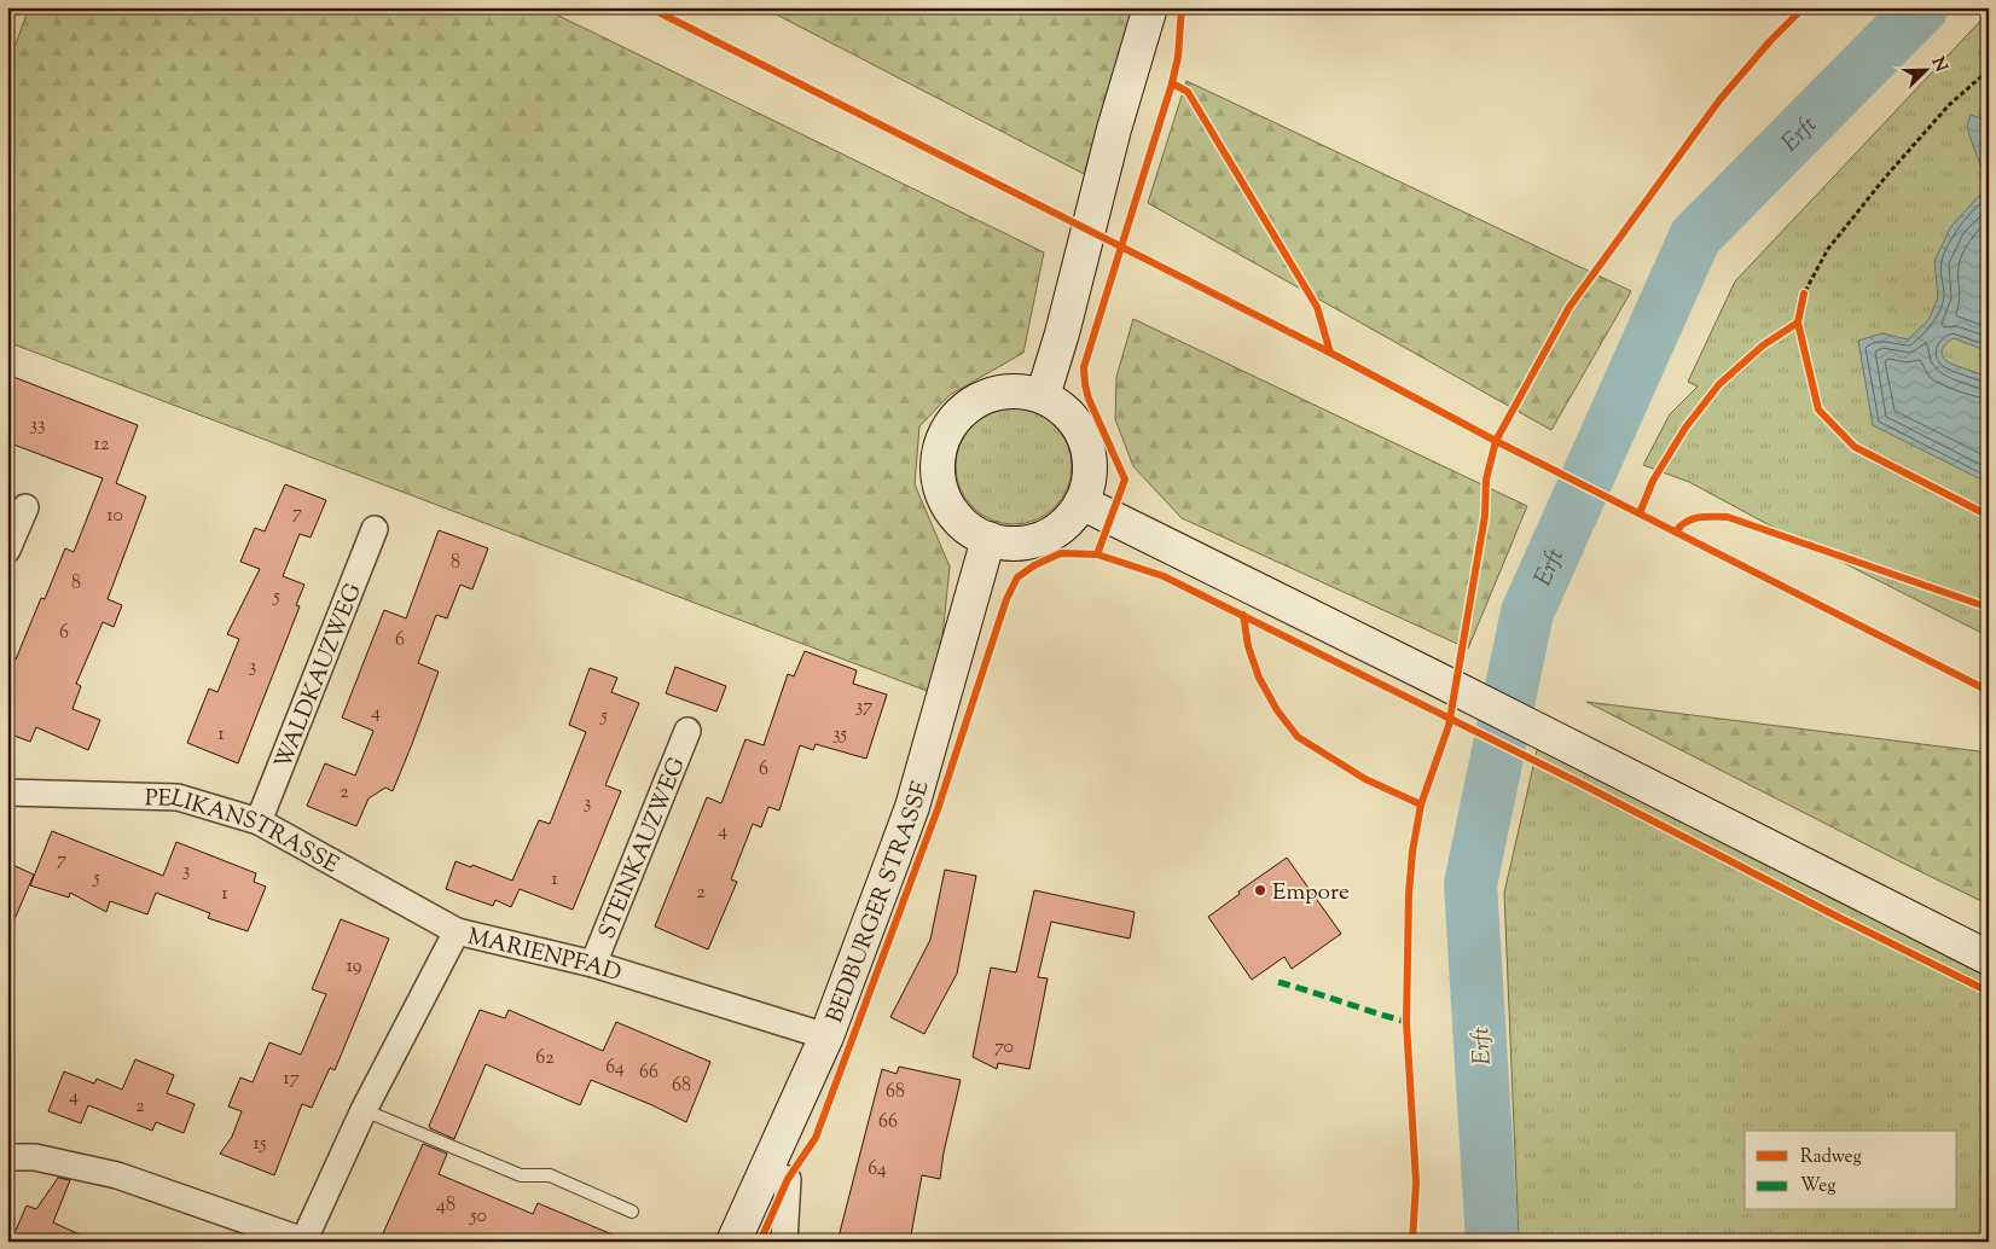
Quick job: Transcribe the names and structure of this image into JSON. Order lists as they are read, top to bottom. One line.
{"streets":{"main road":["BEDBURGER STRASSE"],"street":["WALDKAUZWEG","PELIKANSTRASSE","STEINKAUZWEG","MARIENPFAD"]},"crossings":[["WALDKAUZWEG","PELIKANSTRASSE"],["PELIKANSTRASSE","MARIENPFAD"],["STEINKAUZWEG","MARIENPFAD"],["BEDBURGER STRASSE","MARIENPFAD"]],"water":["Erft"],"places":["Empore"],"house_numbers":["33","12","7","10","8","8","5","6","6","3","37","4","5","1","35","6","2","3","4","7","3","5","1","2","1","19","70","62","64","66","17","68","68","4","2","66","15","64","48","50"],"legend":["Radweg","Weg"],"north":"top right"}
